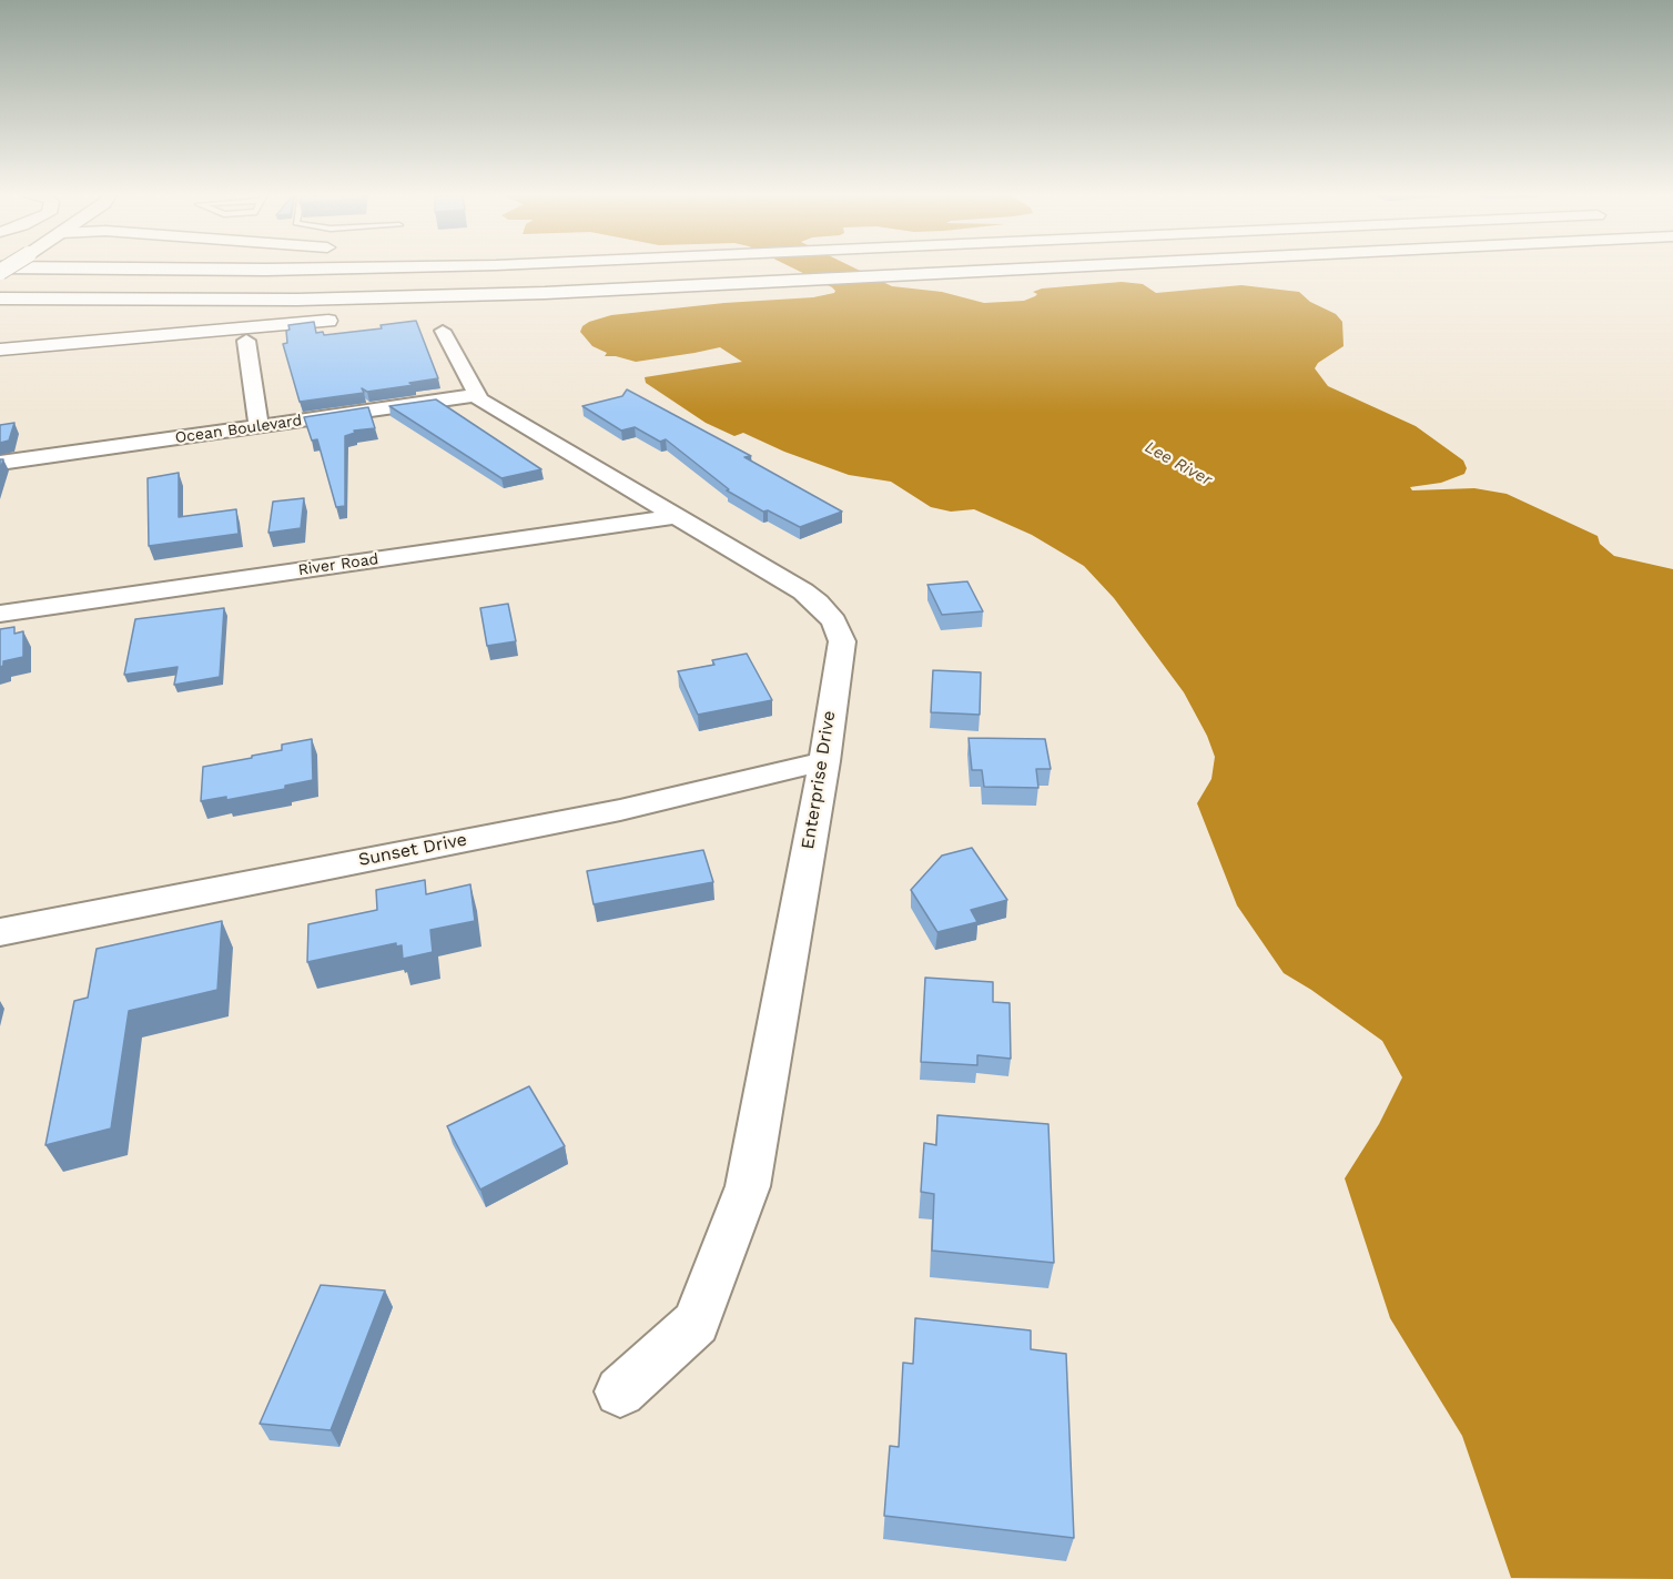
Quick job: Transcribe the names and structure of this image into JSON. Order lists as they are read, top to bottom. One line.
{"streets":{"street":["Ocean Boulevard","River Road","Enterprise Drive","Sunset Drive"]},"crossings":[["Ocean Boulevard","Enterprise Drive"],["River Road","Enterprise Drive"],["Enterprise Drive","Sunset Drive"]],"water":["Lee River"]}
